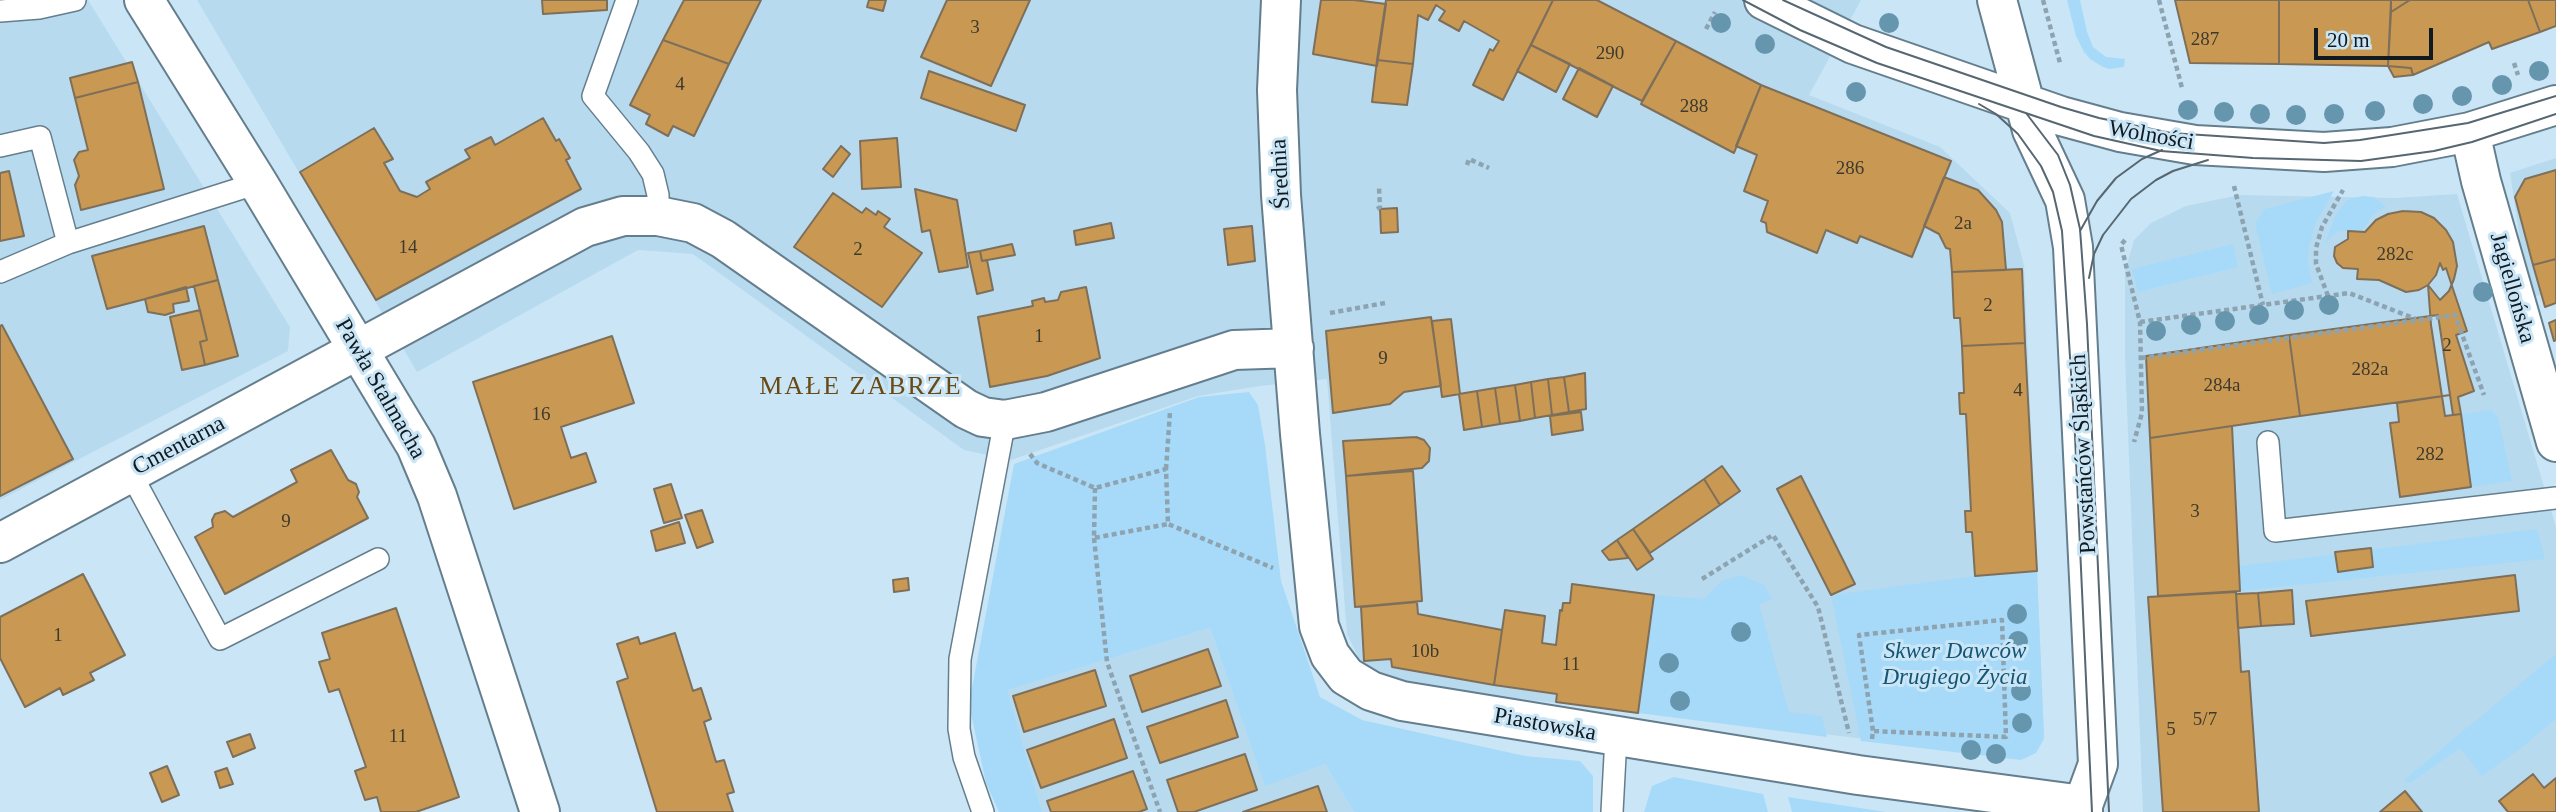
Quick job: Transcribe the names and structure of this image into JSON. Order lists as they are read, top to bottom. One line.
{"streets":{"street":["Wolności","Średnia","Jagiellońska","Pawła Stalmacha","Cmentarna","Powstańców Śląskich","Piastowska"]},"crossings":[["Wolności","Jagiellońska"],["Wolności","Powstańców Śląskich"],["Średnia","Piastowska"],["Pawła Stalmacha","Cmentarna"],["Powstańców Śląskich","Piastowska"]],"districts":["MAŁE ZABRZE"],"parks":["Skwer Dawców Drugiego Życia"],"house_numbers":["3","287","290","4","288","286","2a","14","2","282c","2","1","2","9","282a","284a","4","16","282","3","9","1","10b","11","5/7","5","11"],"scale_bar":"20 m"}
